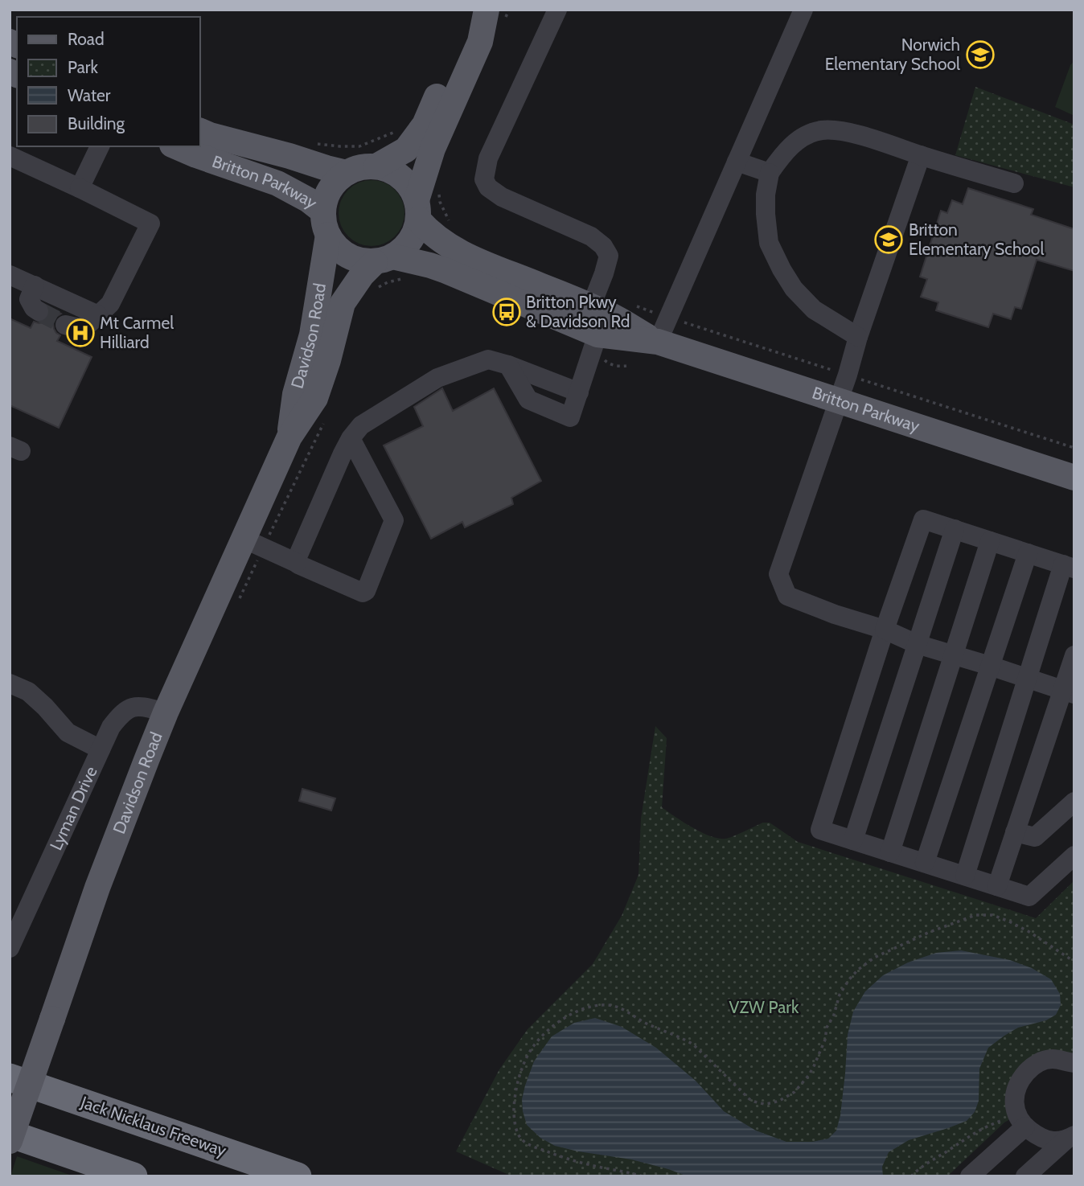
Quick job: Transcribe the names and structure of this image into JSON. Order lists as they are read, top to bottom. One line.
{"streets":{"highway":["Jack Nicklaus Freeway"],"main road":["Britton Parkway","Davidson Road"],"street":["Lyman Drive"]},"crossings":[["Britton Parkway","Davidson Road"],["Davidson Road","Lyman Drive"]],"parks":["VZW Park"],"places":{"school or university":["Norwich Elementary School","Britton Elementary School"],"bus stop":["Britton Pkwy & Davidson Rd"],"hospital":["Mt Carmel Hilliard"]},"legend":["Road","Park","Water","Building"]}
